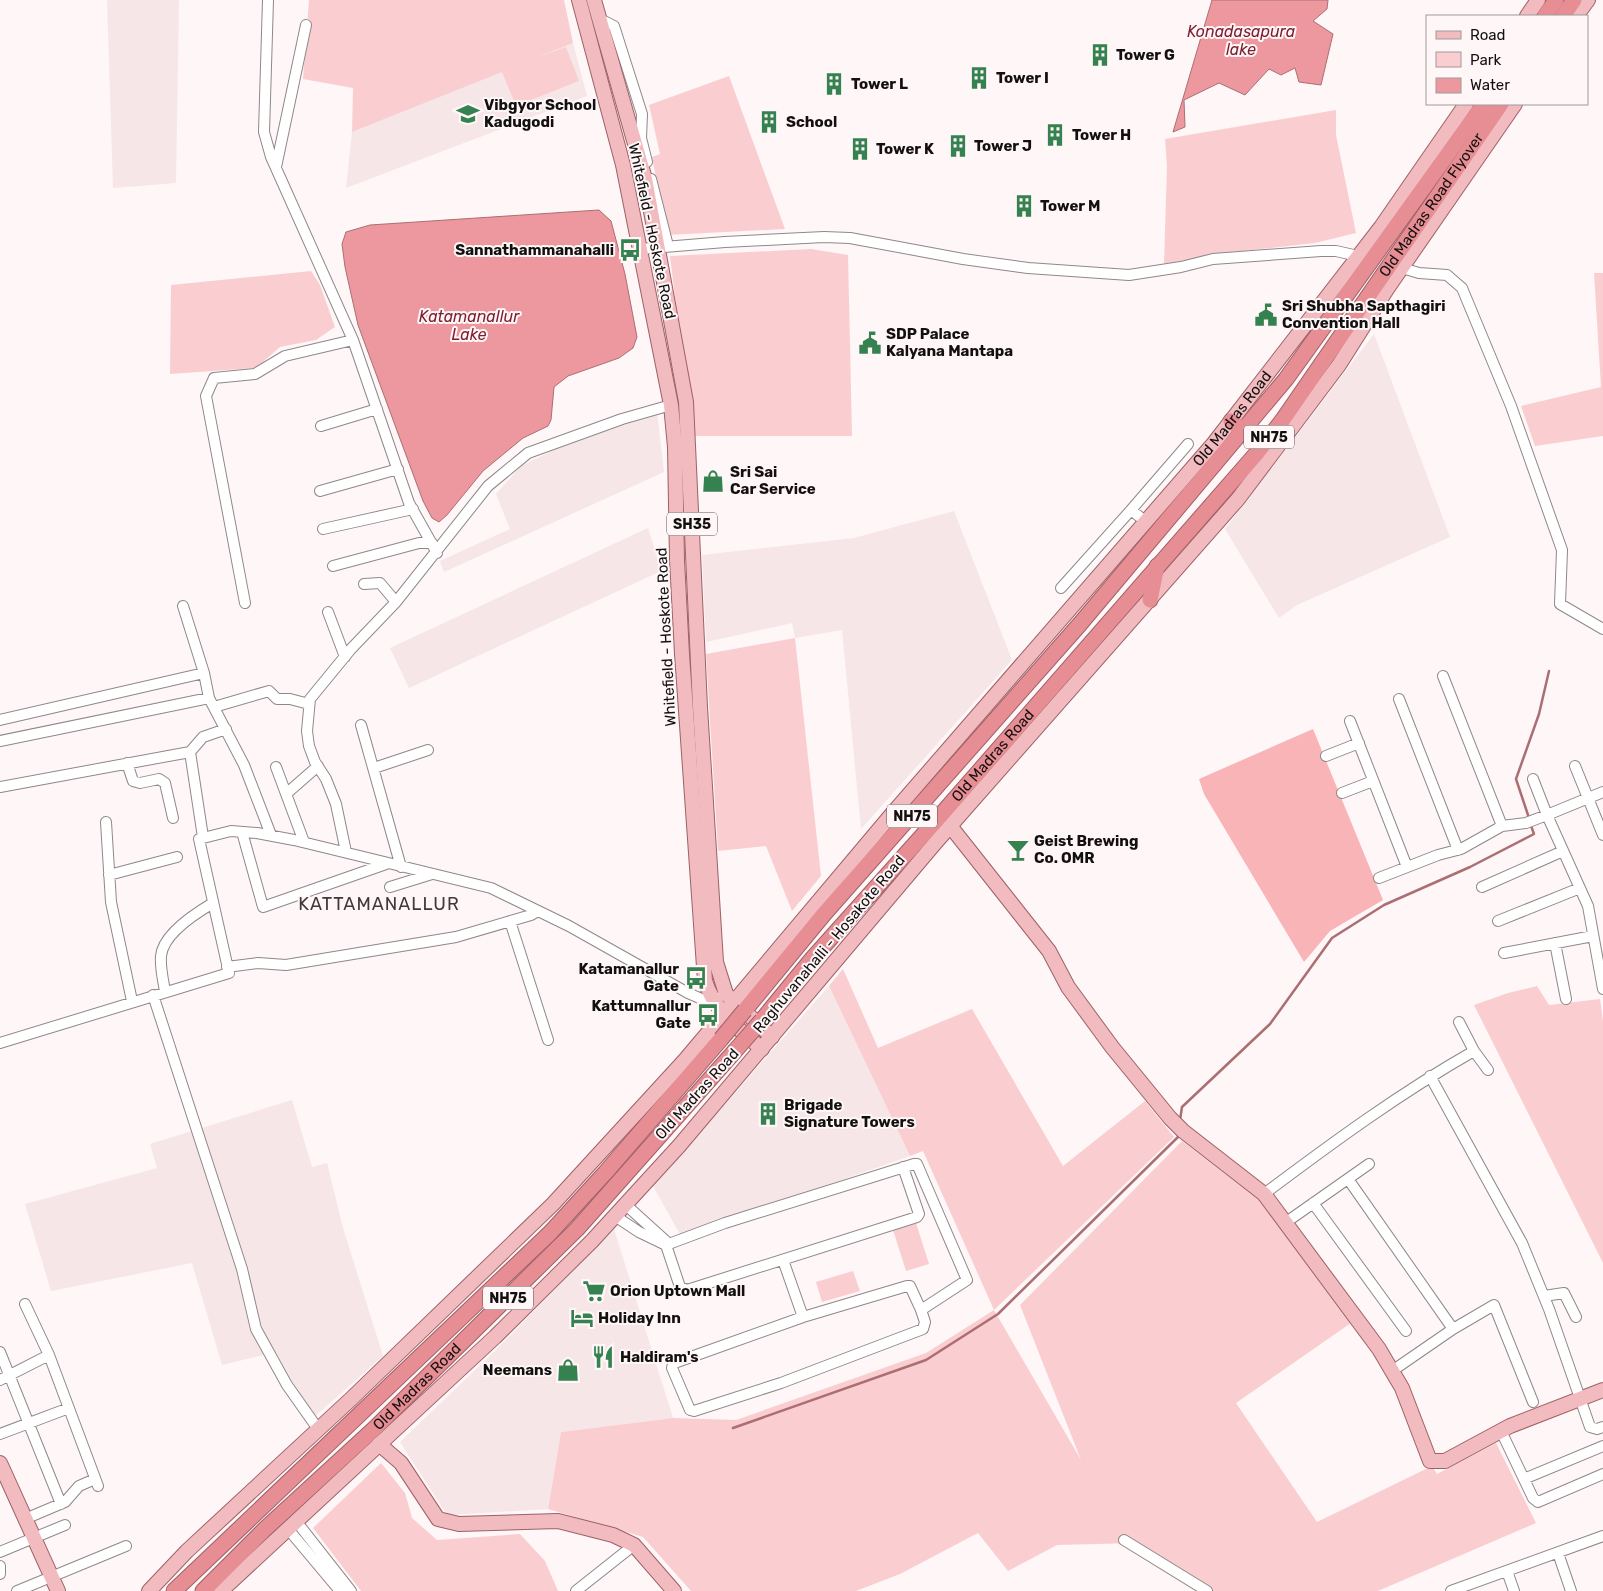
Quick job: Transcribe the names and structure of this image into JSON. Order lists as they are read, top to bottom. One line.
{"streets":{"highway":["Old Madras Road Flyover","Old Madras Road","NH75"],"main road":["Whitefield - Hoskote Road","SH35","Raghuvanahalli - Hosakote Road"]},"crossings":[["Old Madras Road Flyover","Old Madras Road"],["Whitefield - Hoskote Road","Old Madras Road"],["Whitefield - Hoskote Road","NH75"],["Whitefield - Hoskote Road","Raghuvanahalli - Hosakote Road"],["Old Madras Road","NH75"]],"districts":["KATTAMANALLUR"],"water":["Konadasapura lake","Katamanallur Lake"],"places":{"building":["Tower G","Tower I","Tower L","School","Tower H","Tower J","Tower K","Tower M","Brigade Signature Towers"],"school or university":["Vibgyor School Kadugodi"],"bus stop":["Sannathammanahalli","Katamanallur Gate","Kattumnallur Gate"],"public building":["Sri Shubha Sapthagiri Convention Hall","SDP Palace Kalyana Mantapa"],"shop":["Sri Sai Car Service","Neemans"],"bar":["Geist Brewing Co. OMR"],"supermarket":["Orion Uptown Mall"],"hotel":["Holiday Inn"],"restaurant":["Haldiram's"]},"legend":["Road","Park","Water"]}
